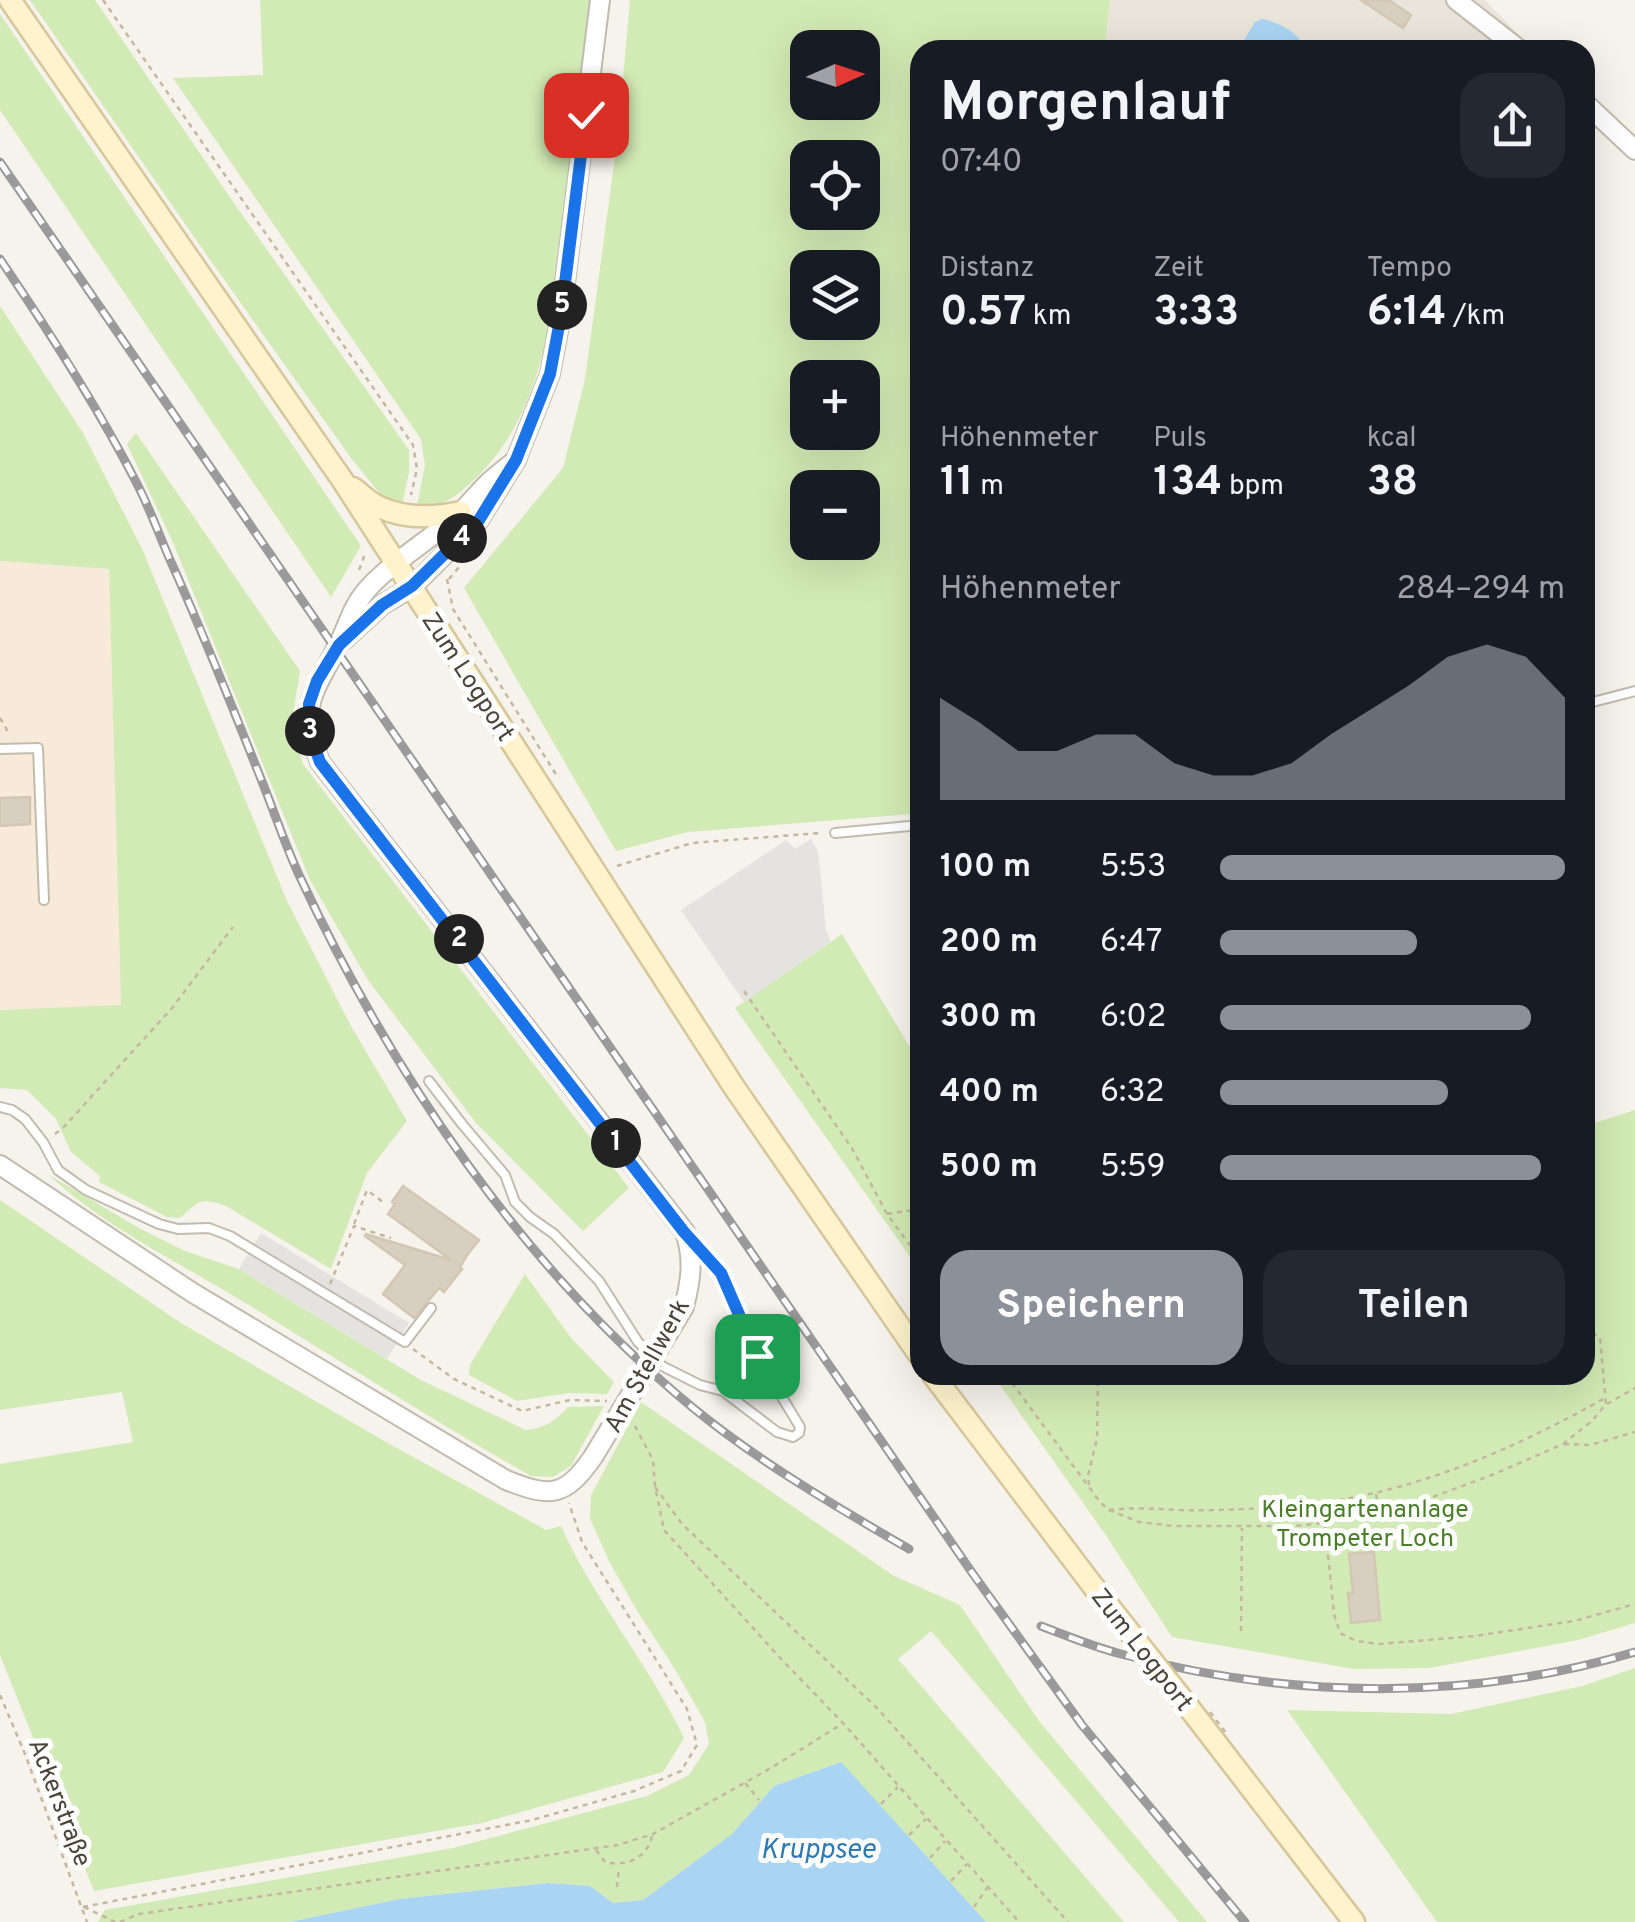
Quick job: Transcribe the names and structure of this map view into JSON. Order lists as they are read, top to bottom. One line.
{"streets":{"main road":["Zum Logport"],"street":["Am Stellwerk"],"path":["Ackerstraße"]},"water":["Kruppsee"],"parks":["Kleingartenanlage Trompeter Loch"],"north":"right","page":{"map_buttons":["+","−"],"heading":["Morgenlauf","07:40"],"stats":[["Distanz","0.57 km"],["Zeit","3:33"],["Tempo","6:14 /km"],["Höhenmeter","11 m"],["Puls","134 bpm"],["kcal","38"]],"pins":["5","4","3","2","1"],"chart":["Höhenmeter","284–294 m"],"list":[{"name":"100 m","note":"5:53"},{"name":"200 m","note":"6:47"},{"name":"300 m","note":"6:02"},{"name":"400 m","note":"6:32"},{"name":"500 m","note":"5:59"}],"buttons":["Speichern","Teilen"]}}
